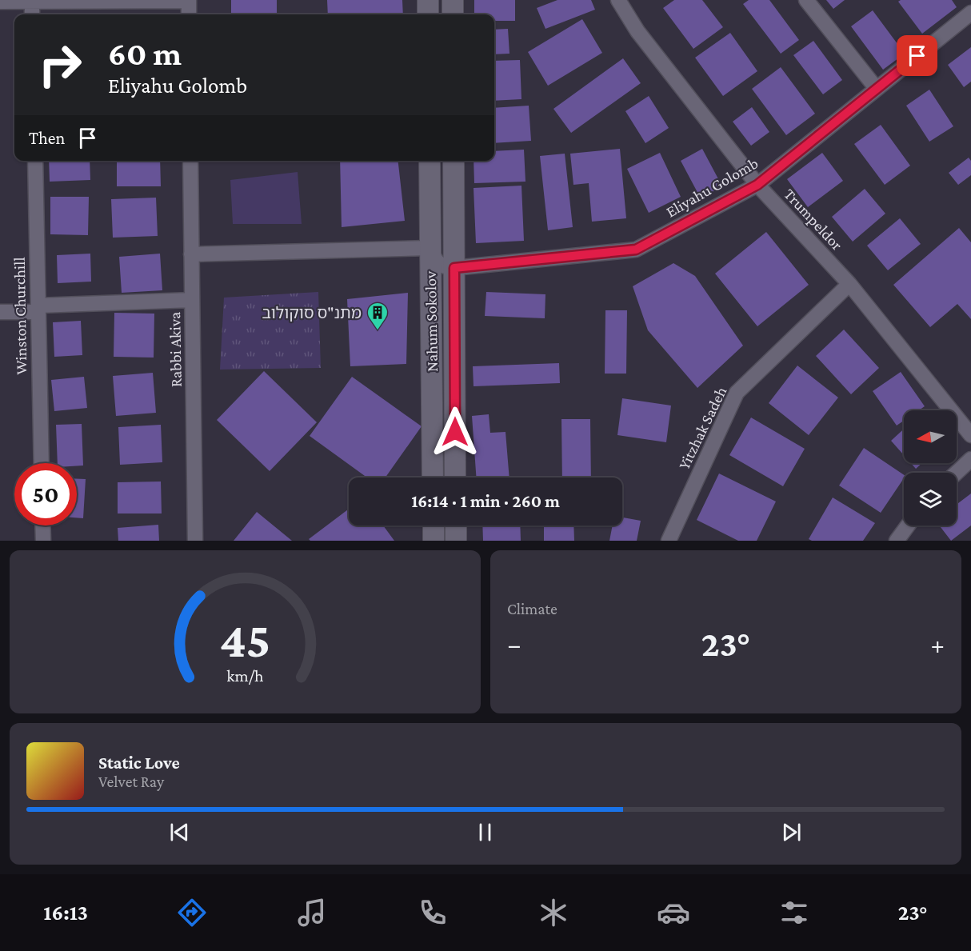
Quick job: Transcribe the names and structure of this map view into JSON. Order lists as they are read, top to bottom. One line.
{"streets":{"main road":["Nahum Sokolov"],"street":["Eliyahu Golomb","Trumpeldor","Winston Churchill","Rabbi Akiva","Yitzhak Sadeh"]},"crossings":[["Eliyahu Golomb","Trumpeldor"],["Eliyahu Golomb","Nahum Sokolov"],["Trumpeldor","Yitzhak Sadeh"]],"places":{"building":["מתנ\"ס סוקולוב"]},"north":"left","page":{"turn":["60 m","Eliyahu Golomb"],"then":"Then","limit":"50","trip":"16:14 · 1 min · 260 m","tile":"Climate","heat":["−","23°","+"],"song":["Static Love","Velvet Ray"],"tabs":["16:13","23°"],"gauge":["45","km/h"]}}
